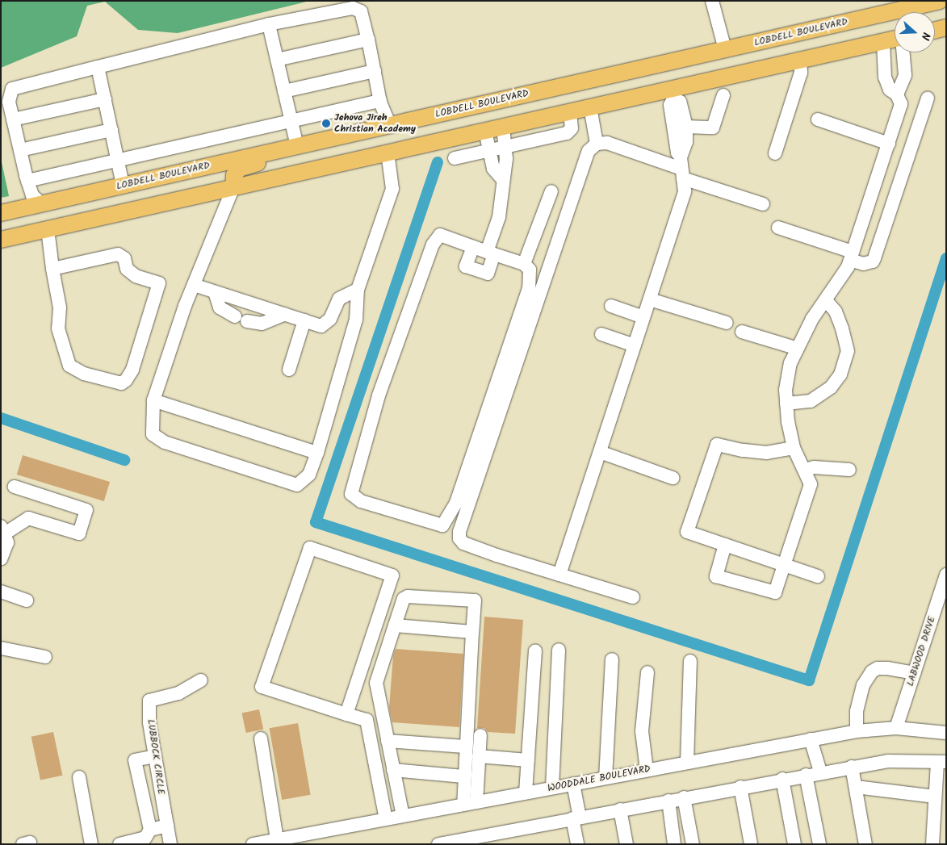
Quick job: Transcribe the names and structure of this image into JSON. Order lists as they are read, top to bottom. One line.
{"streets":{"main road":["LOBDELL BOULEVARD"],"street":["LABWOOD DRIVE","LUBBOCK CIRCLE","WOODDALE BOULEVARD"]},"crossings":[["LABWOOD DRIVE","WOODDALE BOULEVARD"]],"places":["Jehova Jireh Christian Academy"],"north":"right"}
